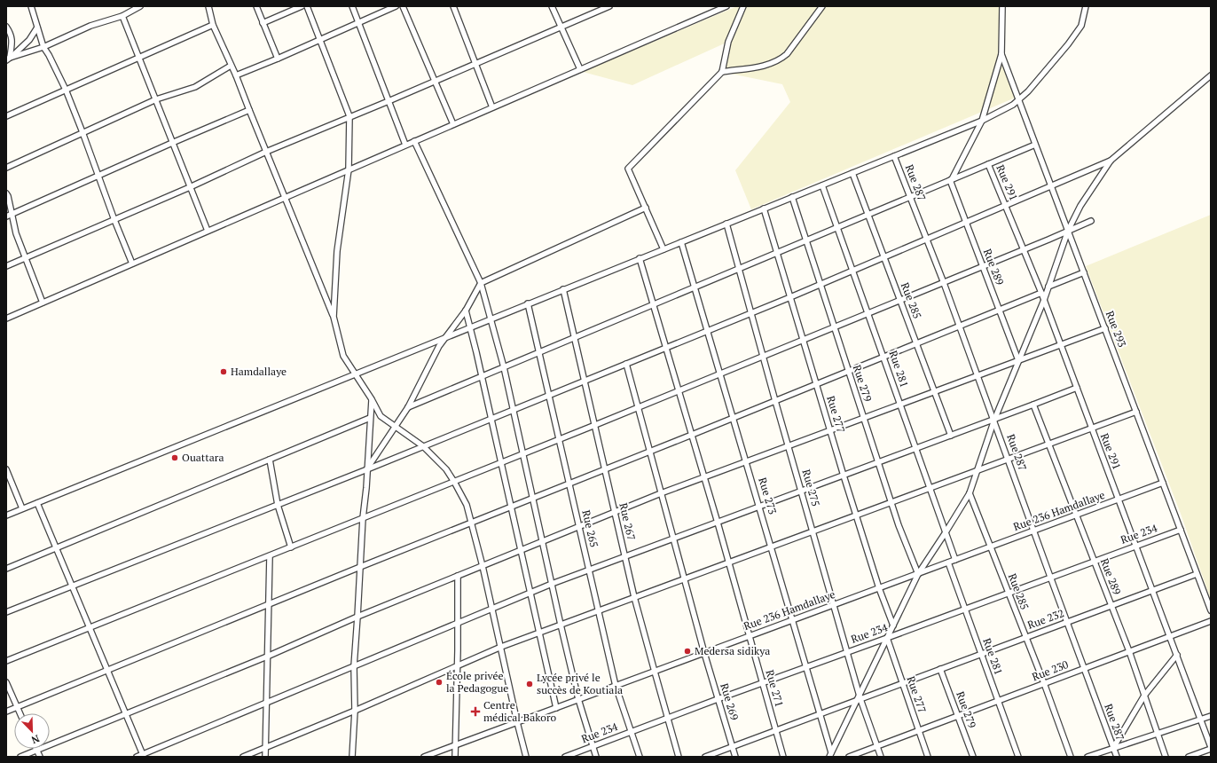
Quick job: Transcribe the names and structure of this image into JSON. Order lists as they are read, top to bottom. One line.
{"streets":{"street":["Rue 287","Rue 291","Rue 289","Rue 285","Rue 293","Rue 281","Rue 279","Rue 277","Rue 275","Rue 273","Rue 236 Hamdallaye","Rue 267","Rue 265","Rue 234","Rue 232","Rue 230","Rue 271","Rue 269"]},"crossings":[["Rue 287","Rue 236 Hamdallaye"],["Rue 287","Rue 234"],["Rue 287","Rue 232"],["Rue 287","Rue 230"],["Rue 291","Rue 236 Hamdallaye"],["Rue 291","Rue 234"],["Rue 291","Rue 232"],["Rue 291","Rue 230"],["Rue 289","Rue 236 Hamdallaye"],["Rue 289","Rue 234"],["Rue 289","Rue 232"],["Rue 289","Rue 230"],["Rue 285","Rue 236 Hamdallaye"],["Rue 285","Rue 234"],["Rue 285","Rue 232"],["Rue 285","Rue 230"],["Rue 293","Rue 236 Hamdallaye"],["Rue 293","Rue 234"],["Rue 293","Rue 232"],["Rue 281","Rue 236 Hamdallaye"],["Rue 281","Rue 234"],["Rue 281","Rue 232"],["Rue 281","Rue 230"],["Rue 279","Rue 236 Hamdallaye"],["Rue 279","Rue 232"],["Rue 279","Rue 230"],["Rue 277","Rue 236 Hamdallaye"],["Rue 277","Rue 234"],["Rue 277","Rue 232"],["Rue 277","Rue 230"],["Rue 275","Rue 236 Hamdallaye"],["Rue 275","Rue 234"],["Rue 273","Rue 236 Hamdallaye"],["Rue 273","Rue 234"],["Rue 273","Rue 232"],["Rue 236 Hamdallaye","Rue 267"],["Rue 236 Hamdallaye","Rue 265"],["Rue 236 Hamdallaye","Rue 271"],["Rue 236 Hamdallaye","Rue 269"],["Rue 267","Rue 234"],["Rue 265","Rue 234"],["Rue 234","Rue 271"],["Rue 234","Rue 269"],["Rue 232","Rue 271"],["Rue 232","Rue 269"]],"places":{"other":["Hamdallaye","Ouattara","Medersa sidikya","École privée la Pedagogue","Lycée privé le succès de Koutiala"],"health":["Centre médical Bakoro"]},"north":"bottom right"}
